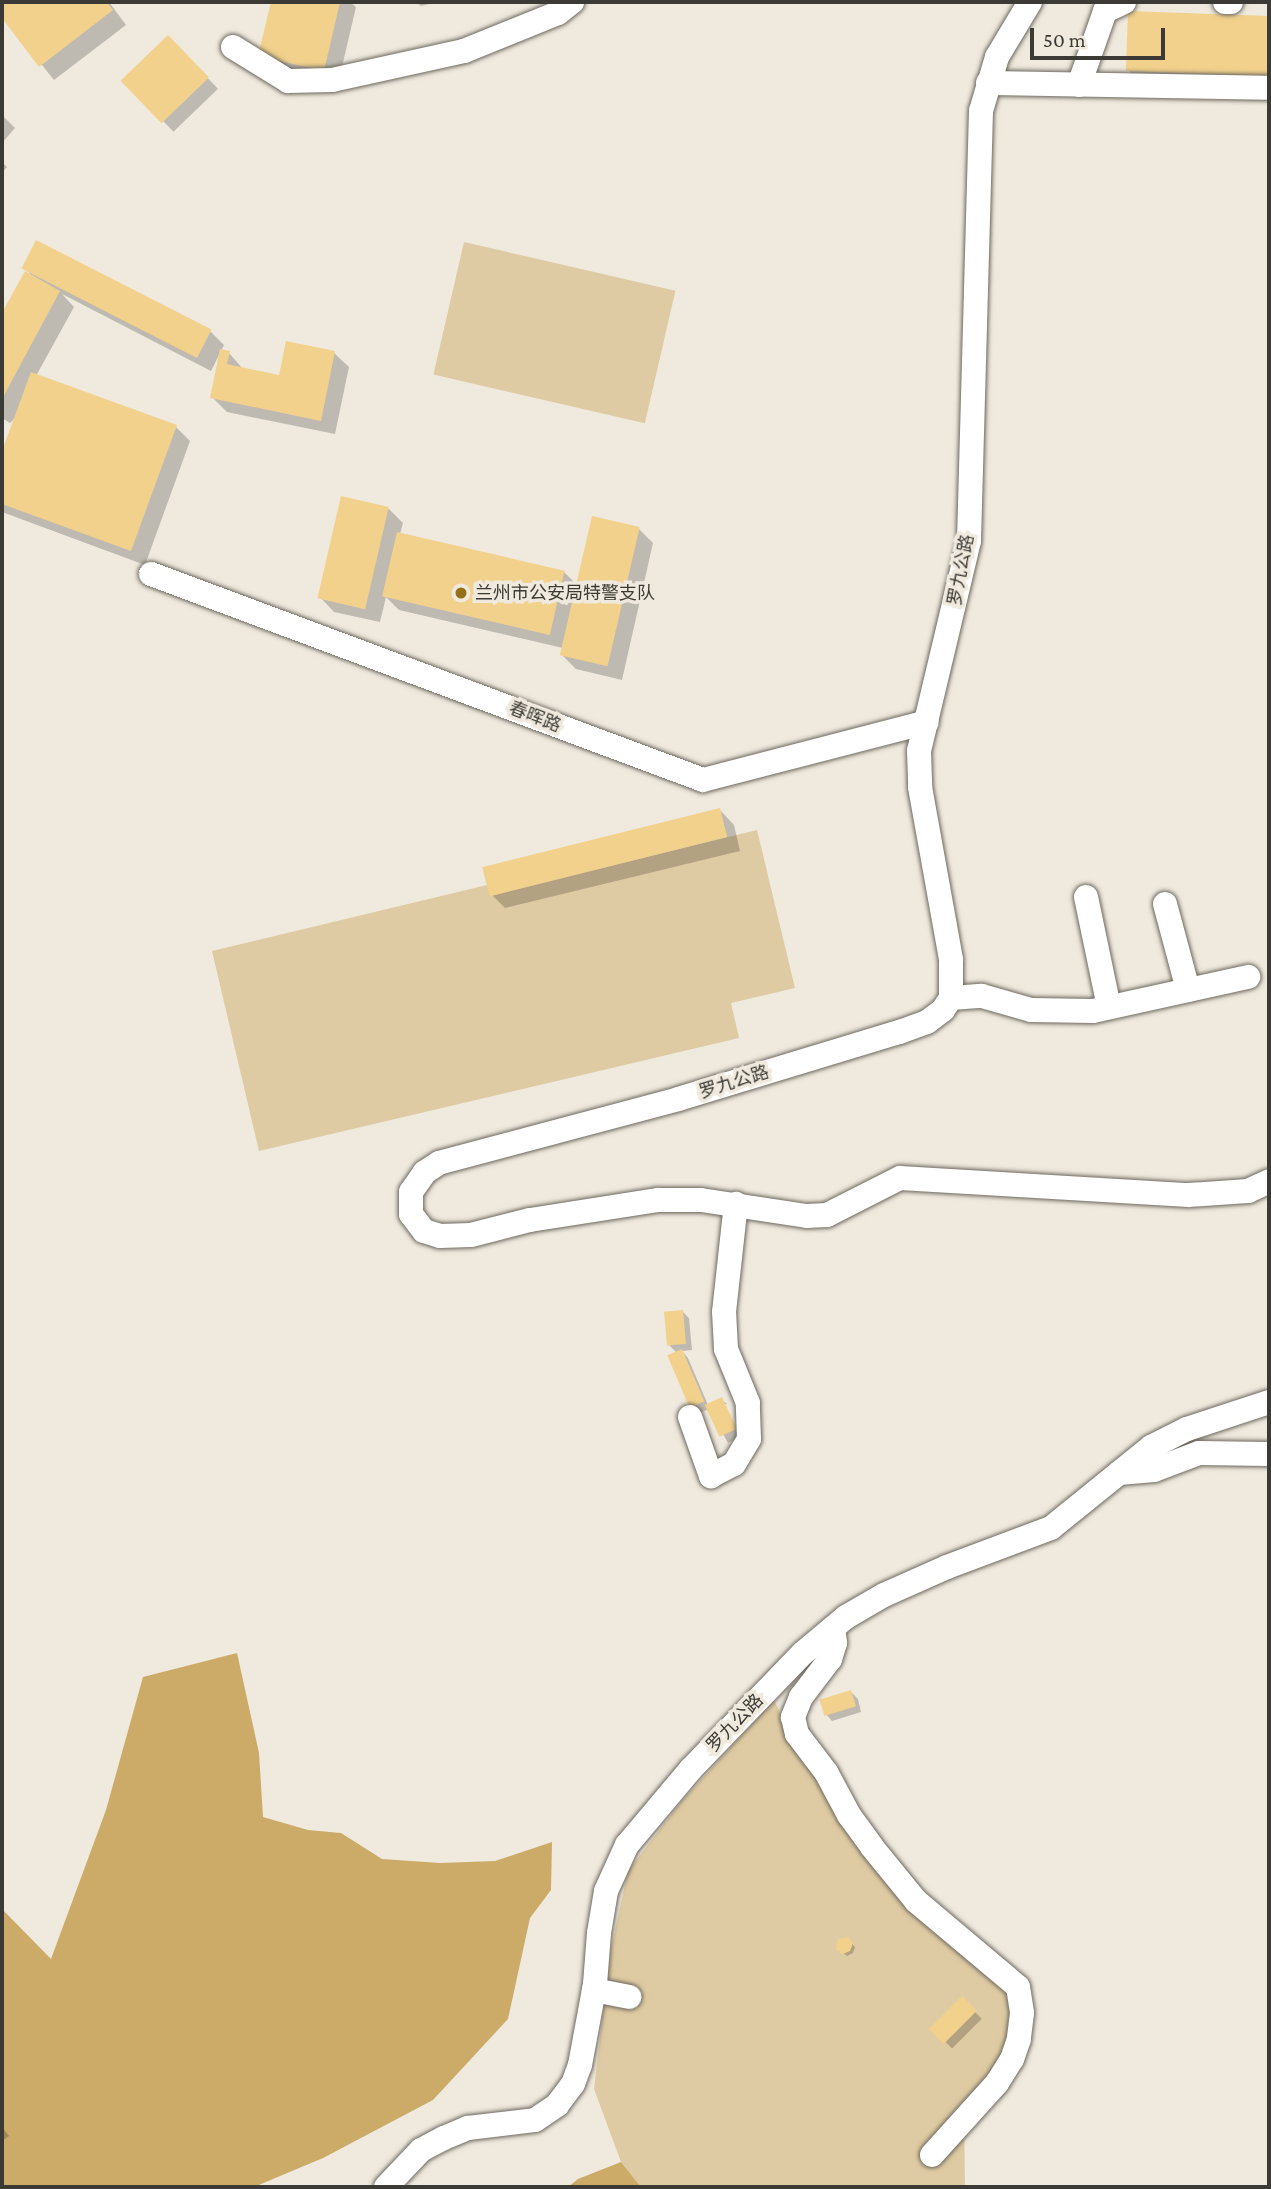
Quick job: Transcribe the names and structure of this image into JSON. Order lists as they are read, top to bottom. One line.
{"streets":{"street":["罗九公路","春晖路"]},"crossings":[["罗九公路","春晖路"]],"places":["兰州市公安局特警支队"],"scale_bar":"50 m"}
